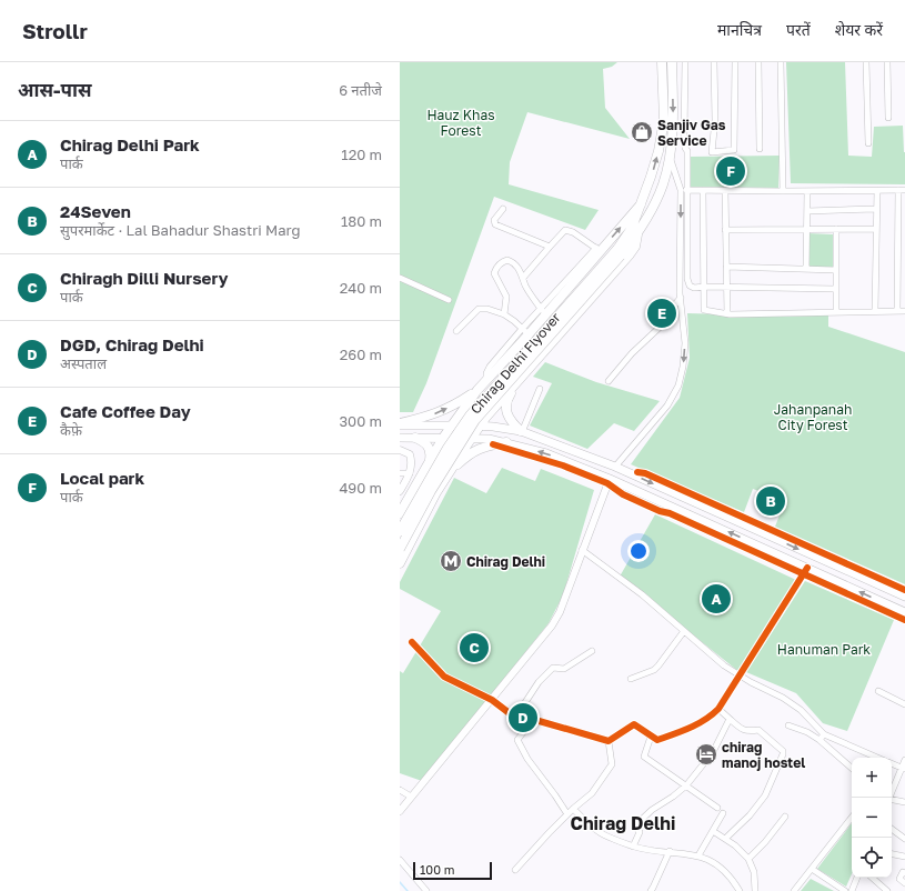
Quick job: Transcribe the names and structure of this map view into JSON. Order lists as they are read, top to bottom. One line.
{"streets":{"main road":["Chirag Delhi Flyover"]},"districts":["Chirag Delhi"],"parks":["Hauz Khas Forest","Jahanpanah City Forest","Hanuman Park"],"places":{"shop":["Sanjiv Gas Service"],"metro station":["Chirag Delhi"],"hotel":["chirag manoj hostel"]},"scale_bar":"100 m","page":{"header":"Strollr","nav":["मानचित्र","परतें","शेयर करें"],"heading":["आस-पास","6 नतीजे"],"list":[{"mark":"A","name":"Chirag Delhi Park","note":"पार्क","value":"120 m"},{"mark":"B","name":"24Seven","note":"सुपरमार्केट · Lal Bahadur Shastri Marg","value":"180 m"},{"mark":"C","name":"Chiragh Dilli Nursery","note":"पार्क","value":"240 m"},{"mark":"D","name":"DGD, Chirag Delhi","note":"अस्पताल","value":"260 m"},{"mark":"E","name":"Cafe Coffee Day","note":"कैफ़े","value":"300 m"},{"mark":"F","name":"Local park","note":"पार्क","value":"490 m"}],"pins":["F","E","B","A","C","D"],"map_buttons":["+","−"],"scale":"100 m"}}
